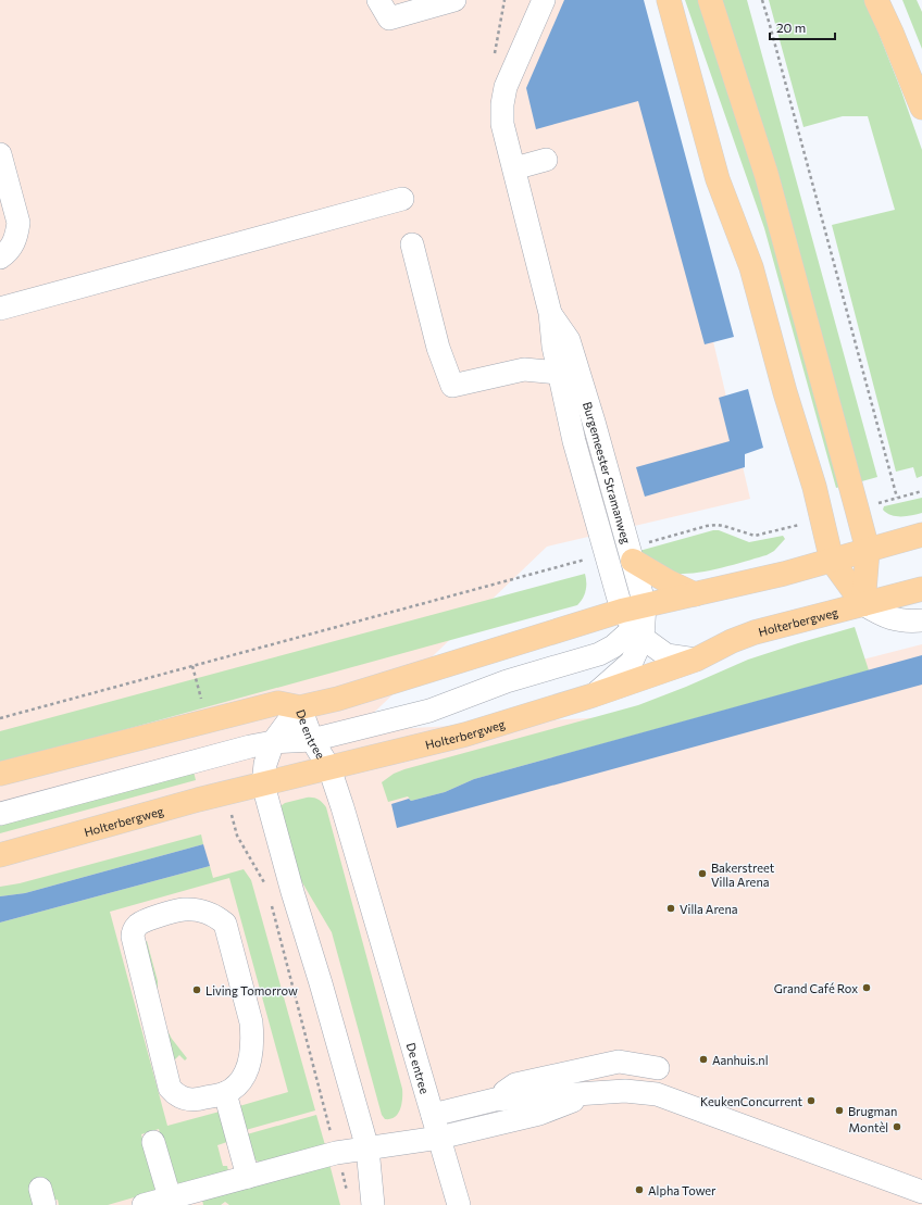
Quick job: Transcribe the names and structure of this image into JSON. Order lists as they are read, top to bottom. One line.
{"streets":{"main road":["Holterbergweg"],"street":["Burgemeester Stramanweg","De entree"]},"crossings":[["Holterbergweg","De entree"]],"places":["Bakerstreet Villa Arena","Villa Arena","Grand Café Rox","Living Tomorrow","Aanhuis.nl","KeukenConcurrent","Brugman","Montèl","Alpha Tower"],"scale_bar":"20 m"}
